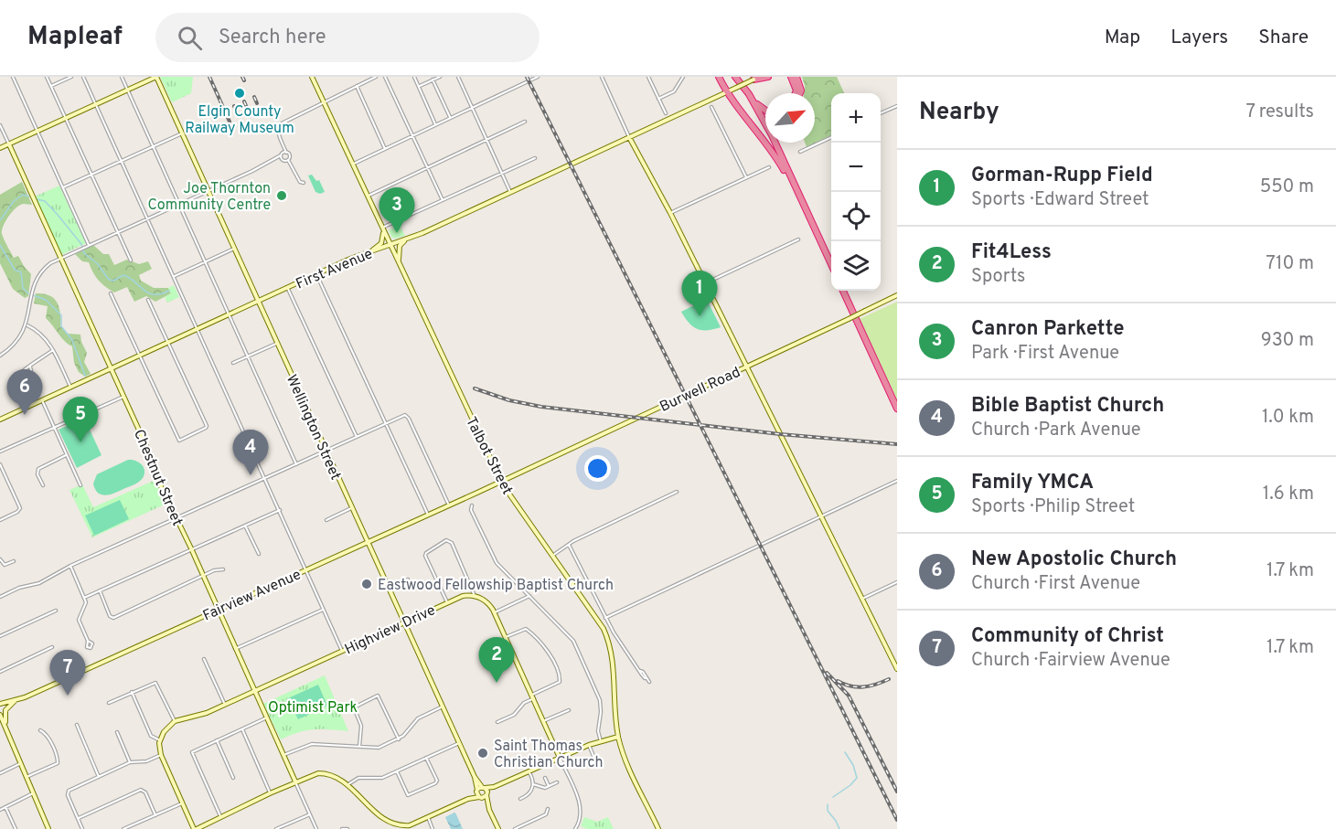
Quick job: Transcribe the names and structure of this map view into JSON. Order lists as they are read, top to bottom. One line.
{"streets":{"street":["First Avenue","Burwell Road","Wellington Street","Talbot Street","Chestnut Street","Fairview Avenue","Highview Drive"]},"crossings":[["First Avenue","Wellington Street"],["First Avenue","Talbot Street"],["First Avenue","Chestnut Street"],["Burwell Road","Talbot Street"],["Burwell Road","Fairview Avenue"],["Wellington Street","Fairview Avenue"],["Wellington Street","Highview Drive"],["Talbot Street","Fairview Avenue"],["Chestnut Street","Fairview Avenue"],["Chestnut Street","Highview Drive"]],"parks":["Optimist Park"],"places":["Elgin County Railway Museum","Joe Thornton Community Centre","Eastwood Fellowship Baptist Church","Saint Thomas Christian Church"],"north":"top right","page":{"header":"Mapleaf","search":"Search here","nav":["Map","Layers","Share"],"heading":["Nearby","7 results"],"map_buttons":["+","−"],"list":[{"mark":"1","name":"Gorman-Rupp Field","note":"Sports · Edward Street","value":"550 m"},{"mark":"2","name":"Fit4Less","note":"Sports","value":"710 m"},{"mark":"3","name":"Canron Parkette","note":"Park · First Avenue","value":"930 m"},{"mark":"4","name":"Bible Baptist Church","note":"Church · Park Avenue","value":"1.0 km"},{"mark":"5","name":"Family YMCA","note":"Sports · Philip Street","value":"1.6 km"},{"mark":"6","name":"New Apostolic Church","note":"Church · First Avenue","value":"1.7 km"},{"mark":"7","name":"Community of Christ","note":"Church · Fairview Avenue","value":"1.7 km"}],"pins":["3","1","6","5","4","2","7"]}}
